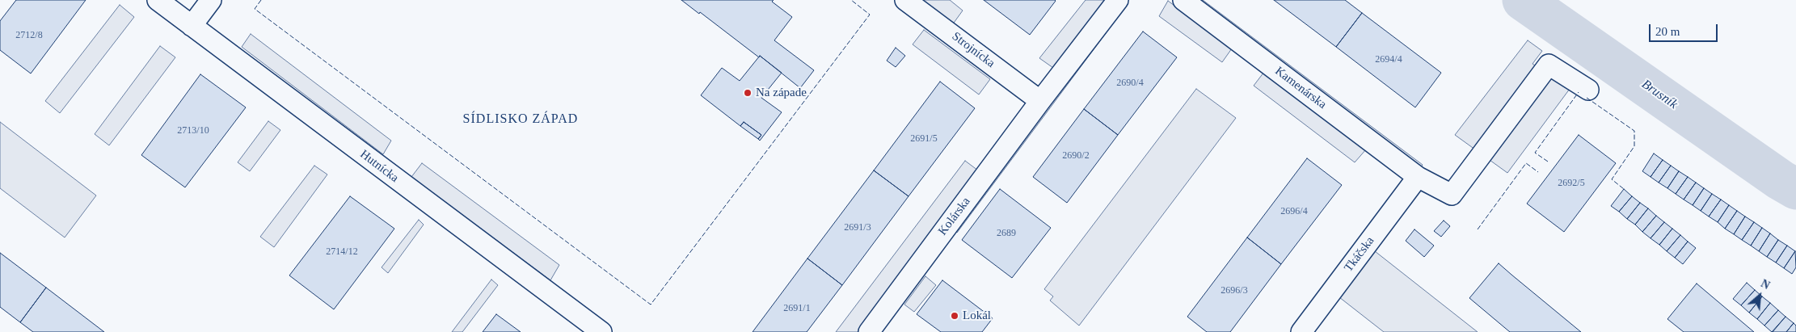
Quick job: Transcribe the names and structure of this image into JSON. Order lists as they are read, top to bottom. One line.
{"streets":{"street":["Strojnícka","Kamenárska","Hutnícka","Kolárska","Tkáčska"]},"crossings":[["Strojnícka","Kolárska"],["Kamenárska","Tkáčska"]],"districts":["SÍDLISKO ZÁPAD"],"water":["Brusník"],"places":["Na západe","Lokál"],"house_numbers":["2712/8","2694/4","2690/4","2713/10","2691/5","2690/2","2692/5","2696/4","2691/3","2689","2714/12","2696/3","2691/1"],"scale_bar":"20 m","north":"top right"}
